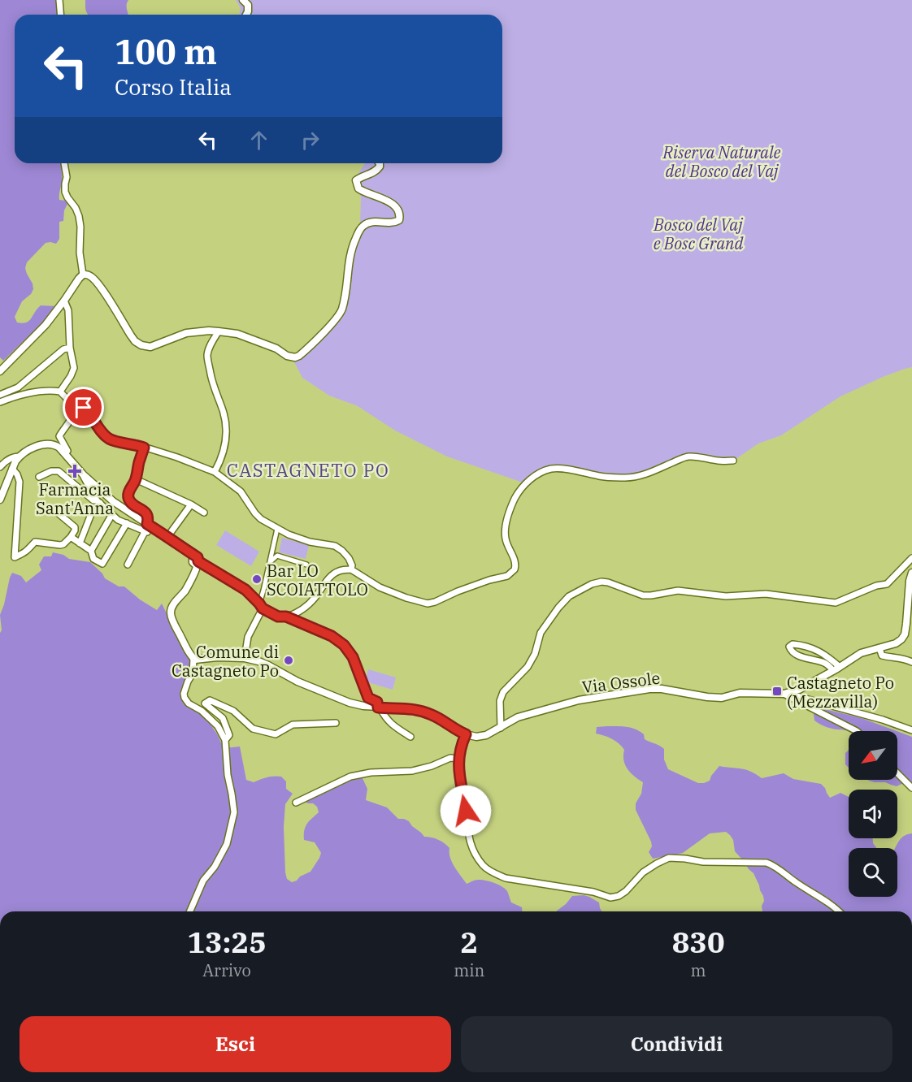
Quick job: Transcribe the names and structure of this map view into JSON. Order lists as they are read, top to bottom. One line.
{"streets":{"street":["Via Ossole"]},"districts":["CASTAGNETO PO"],"parks":["Riserva Naturale del Bosco del Vaj","Bosco del Vaj e Bosc Grand"],"places":{"health":["Farmacia Sant'Anna"],"other":["Bar LO SCOIATTOLO","Comune di Castagneto Po"],"transit":["Castagneto Po (Mezzavilla)"]},"north":"bottom left","page":{"turn":["100 m","Corso Italia"],"eta":["13:25","Arrivo","2","min","830","m"],"buttons":["Esci","Condividi"]}}
